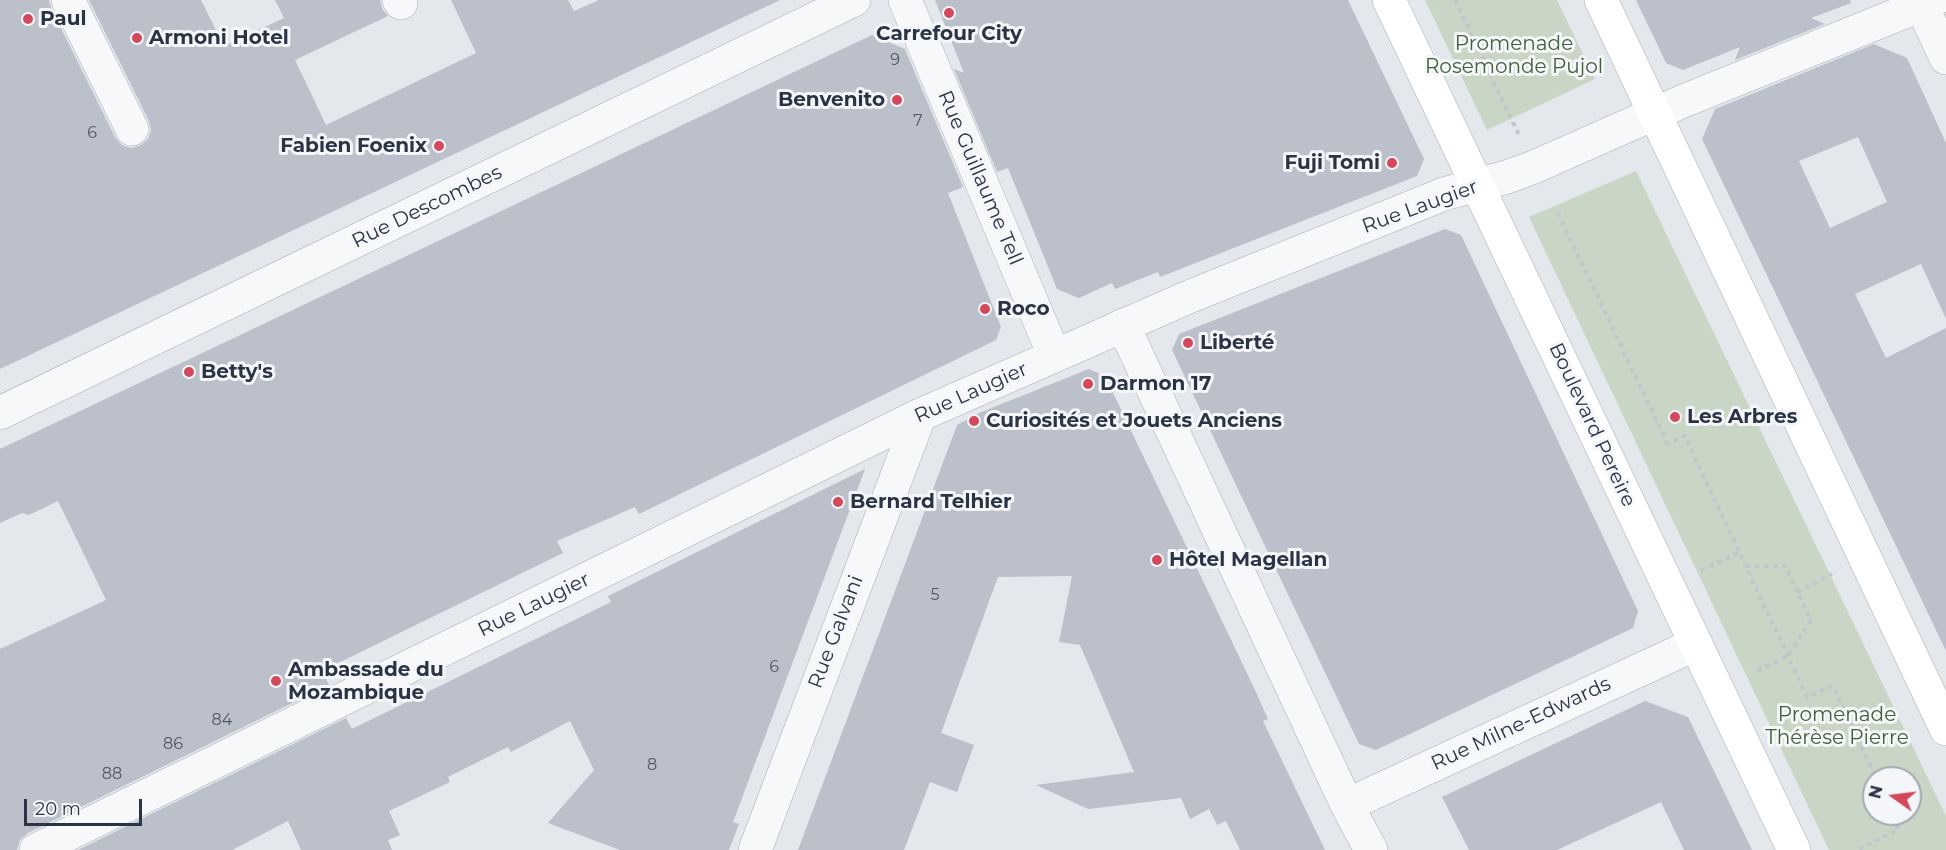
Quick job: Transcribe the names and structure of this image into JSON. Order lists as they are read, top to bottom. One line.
{"streets":{"main road":["Boulevard Pereire"],"street":["Rue Guillaume Tell","Rue Descombes","Rue Laugier","Rue Galvani","Rue Milne-Edwards"]},"crossings":[["Rue Guillaume Tell","Rue Laugier"],["Rue Laugier","Boulevard Pereire"],["Rue Laugier","Rue Galvani"],["Boulevard Pereire","Rue Milne-Edwards"]],"parks":["Promenade Rosemonde Pujol","Promenade Thérèse Pierre"],"places":["Carrefour City","Paul","Armoni Hotel","Benvenito","Fabien Foenix","Fuji Tomi","Roco","Liberté","Betty's","Darmon 17","Les Arbres","Curiosités et Jouets Anciens","Bernard Telhier","Hôtel Magellan","Ambassade du Mozambique"],"house_numbers":["9","7","6","5","6","84","86","8","88"],"scale_bar":"20 m","north":"left"}
